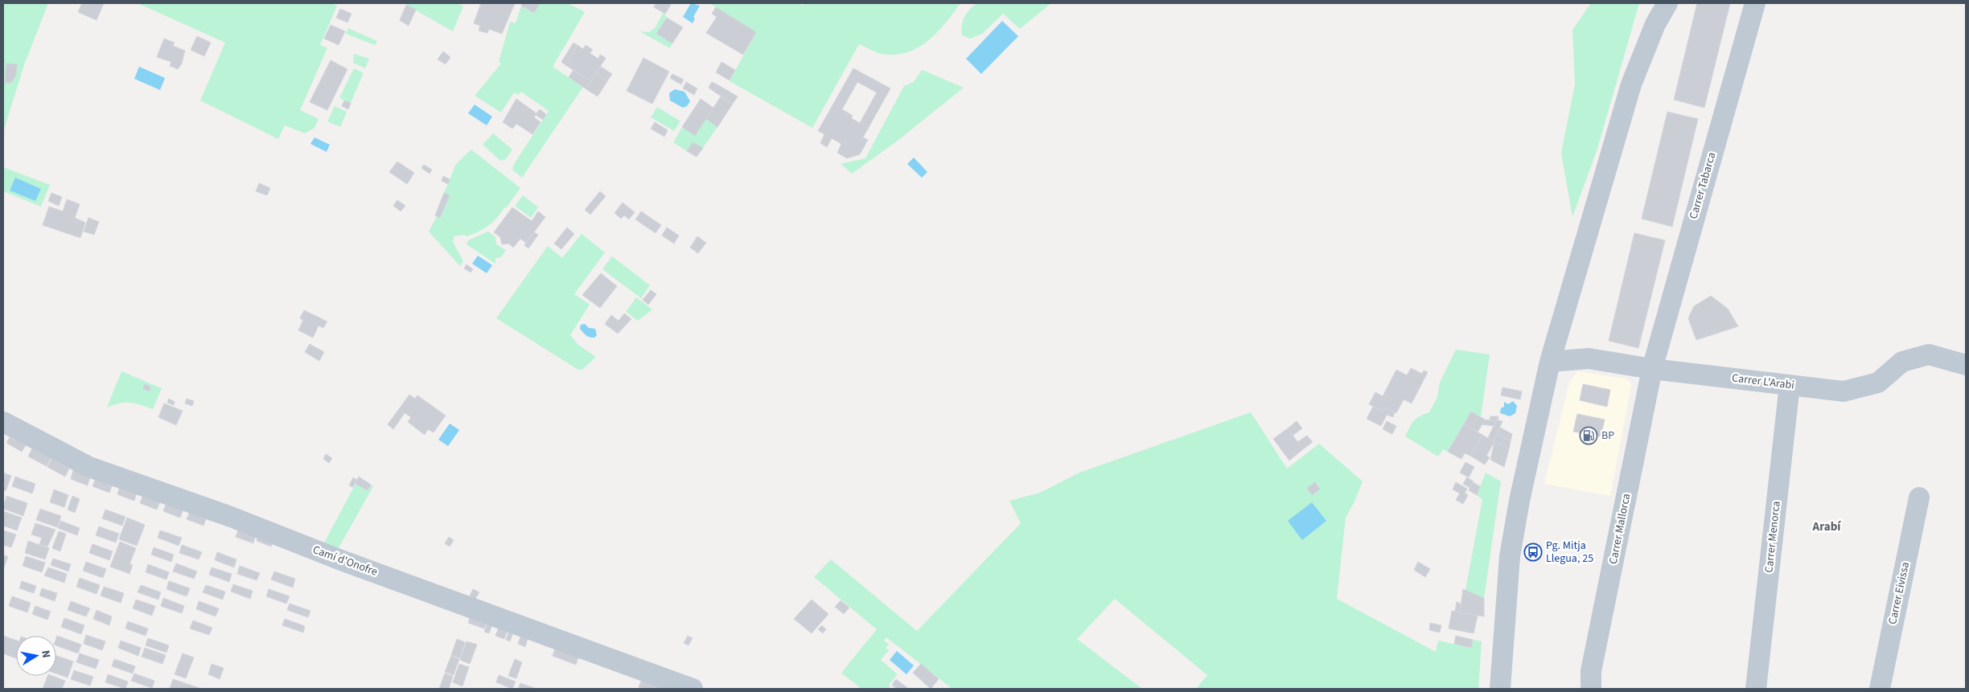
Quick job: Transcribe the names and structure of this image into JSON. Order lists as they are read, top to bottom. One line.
{"streets":{"street":["Carrer Tabarca","Carrer L'Arabi","Carrer Mallorca","Carrer Menorca","Camí d'Onofre","Carrer Eivissa"]},"crossings":[["Carrer Tabarca","Carrer L'Arabi"],["Carrer Tabarca","Carrer Mallorca"],["Carrer L'Arabi","Carrer Mallorca"],["Carrer L'Arabi","Carrer Menorca"]],"districts":["Arabí"],"places":{"fuel station":["BP"],"bus stop":["Pg. Mitja Llegua, 25"]},"north":"right"}
